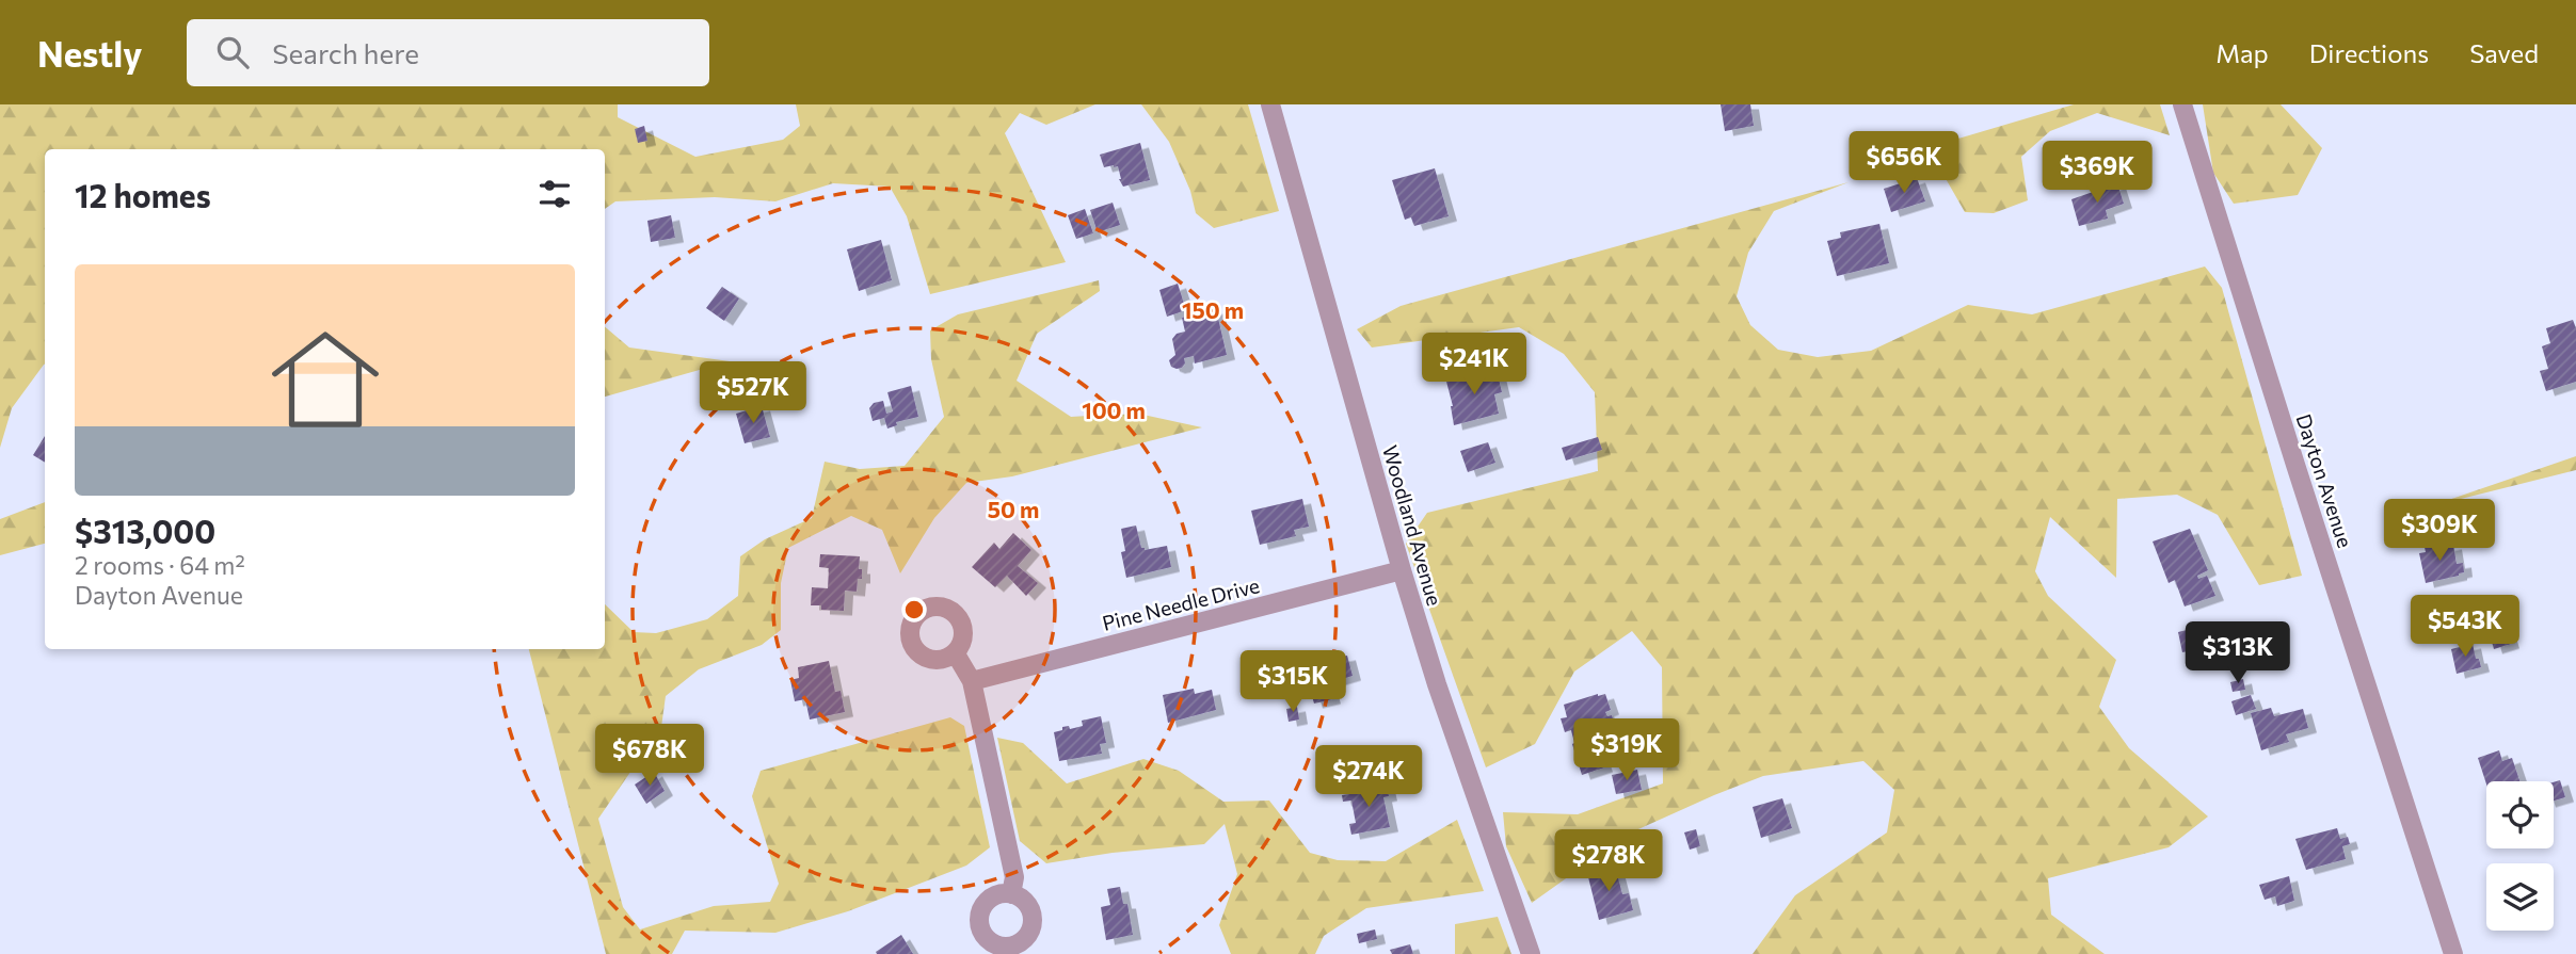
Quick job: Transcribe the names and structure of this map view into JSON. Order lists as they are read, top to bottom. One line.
{"streets":{"street":["Dayton Avenue","Woodland Avenue","Pine Needle Drive"]},"crossings":[["Woodland Avenue","Pine Needle Drive"]],"page":{"header":"Nestly","search":"Search here","nav":["Map","Directions","Saved"],"price":["$656K","$369K","$241K","$527K","$309K","$543K","$313K","$315K","$319K","$678K","$274K","$278K"],"heading":"12 homes","list":[{"name":"$313,000","note":"2 rooms · 64 m² · Dayton Avenue"}]},"rings":["150 m","100 m","50 m"]}
